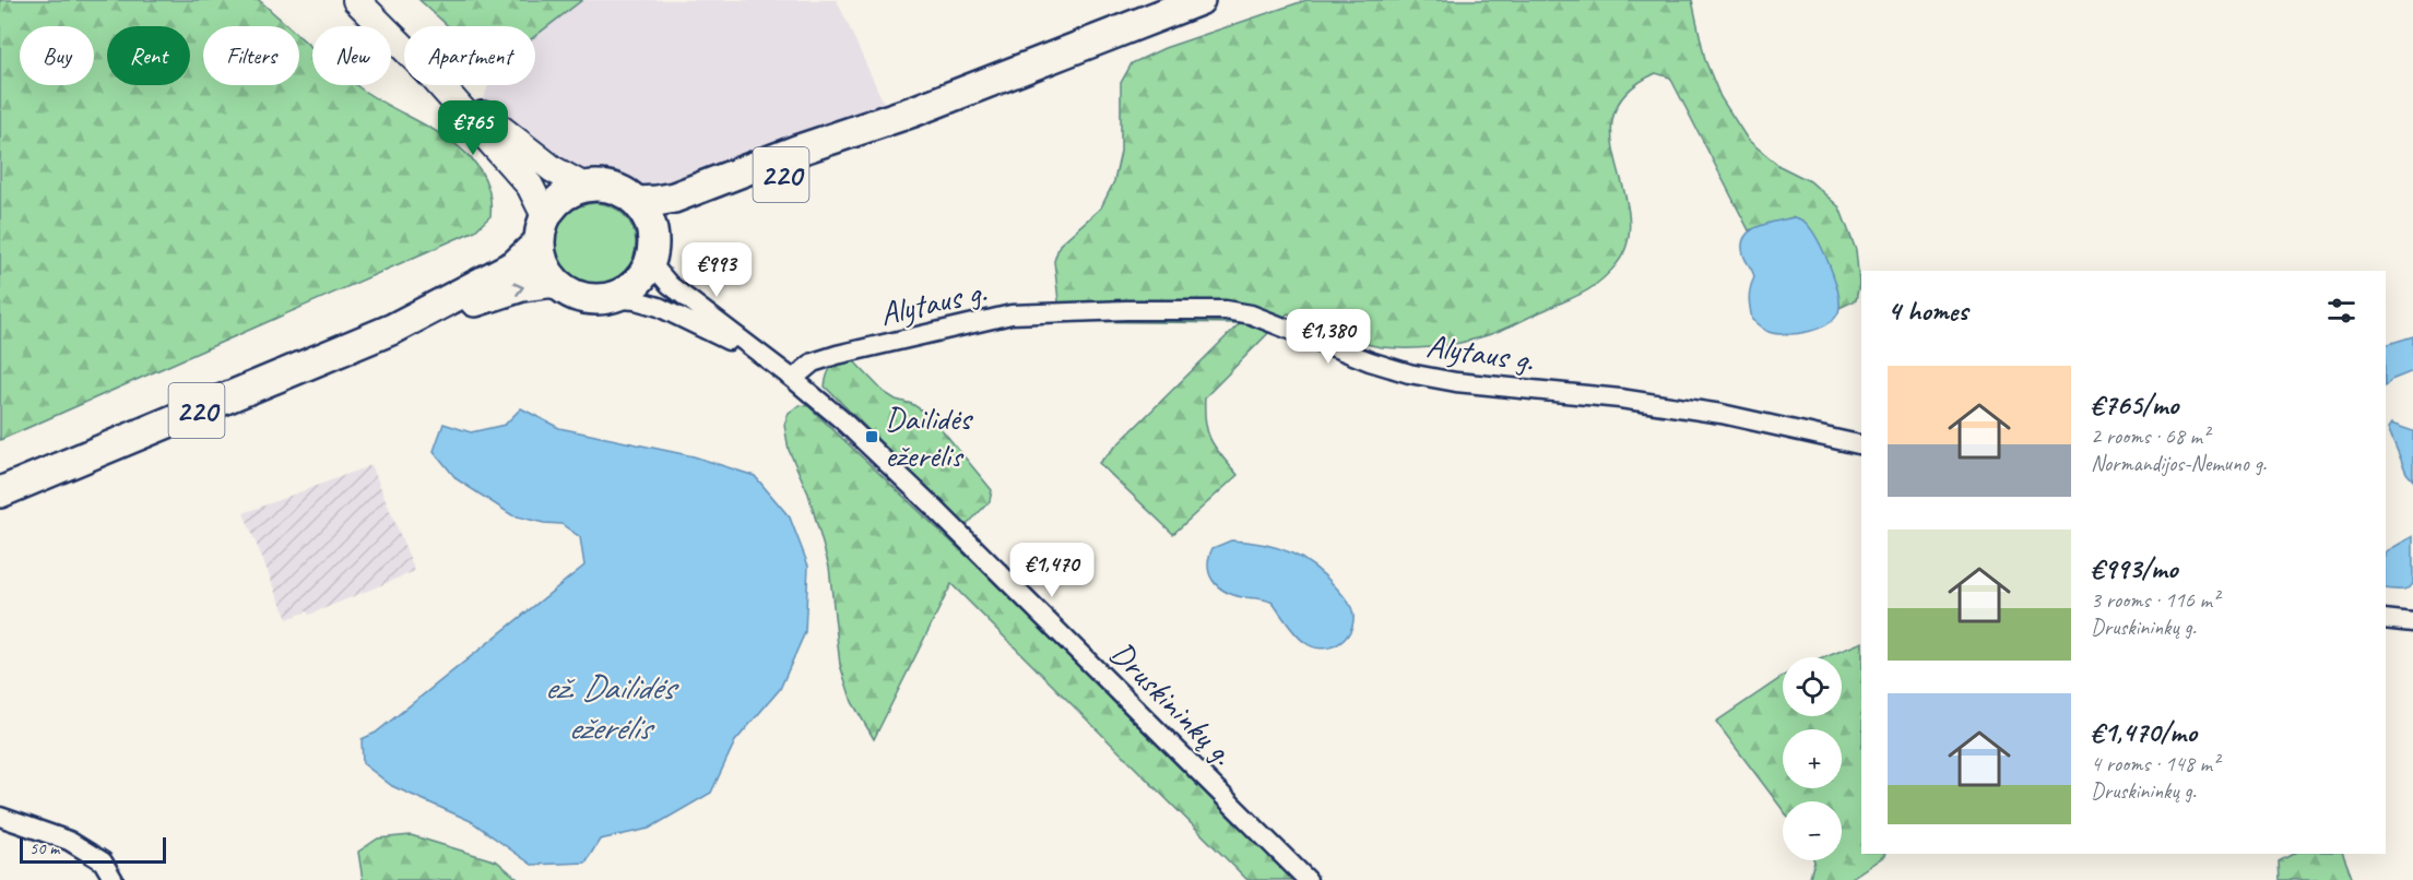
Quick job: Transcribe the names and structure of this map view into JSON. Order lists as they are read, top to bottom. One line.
{"streets":{"main road":["220"],"street":["Alytaus g.","Druskininkų g."]},"crossings":[["Alytaus g.","Druskininkų g."]],"water":["ež. Dailidės ežerėlis"],"places":{"transit":["Dailidės ežerėlis"]},"scale_bar":"50 m","page":{"chip":["Buy","Rent","Filters","New","Apartment"],"price":["€765","€993","€1,380","€1,470"],"heading":"4 homes","list":[{"name":"€765/mo","note":"2 rooms · 68 m² · Normandijos-Nemuno g."},{"name":"€993/mo","note":"3 rooms · 116 m² · Druskininkų g."},{"name":"€1,470/mo","note":"4 rooms · 148 m² · Druskininkų g."}],"map_buttons":["+","−"],"scale":"50 m"}}
